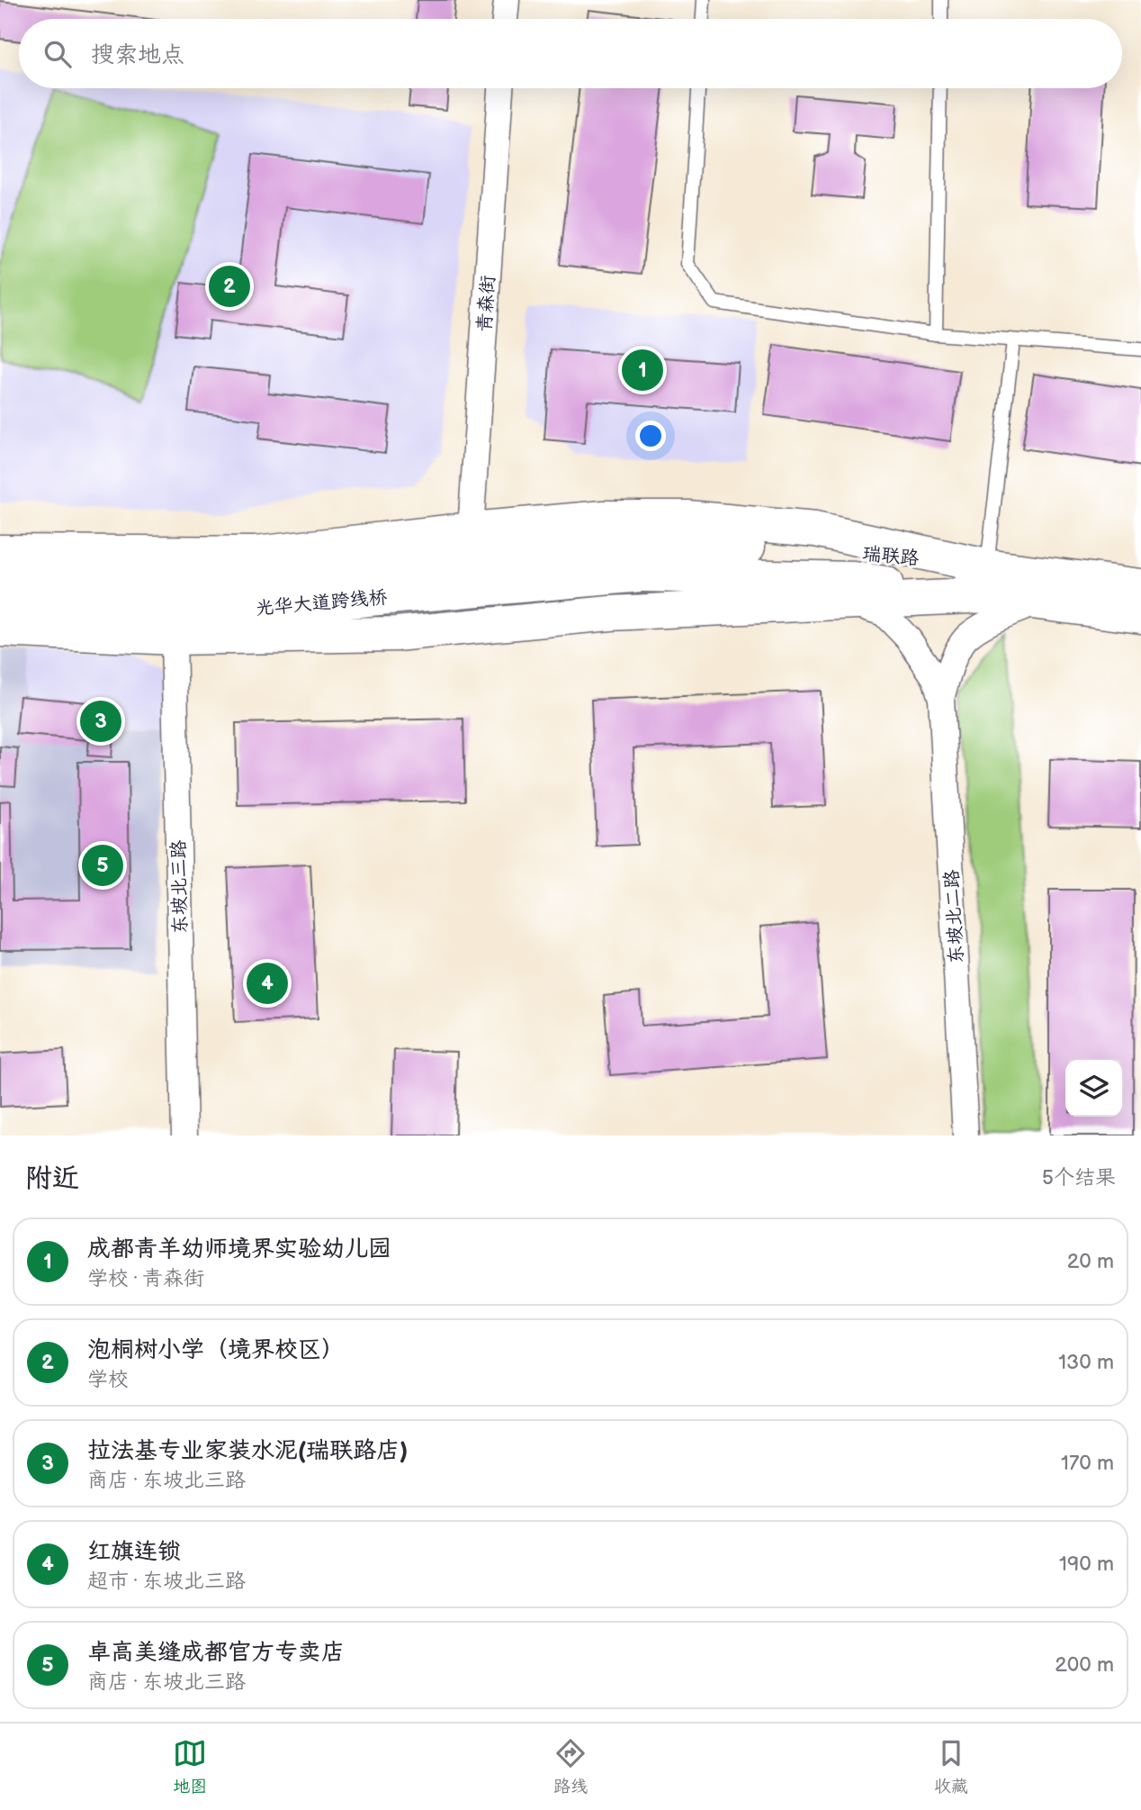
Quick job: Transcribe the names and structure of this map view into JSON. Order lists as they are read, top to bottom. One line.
{"streets":{"main road":["瑞联路","光华大道跨线桥"],"street":["青森街","东坡北三路","东坡北二路"]},"crossings":[["瑞联路","光华大道跨线桥"]],"page":{"search":"搜索地点","pins":["2","1","3","5","4"],"heading":["附近","5个结果"],"list":[{"mark":"1","name":"成都青羊幼师境界实验幼儿园","note":"学校 · 青森街","value":"20 m"},{"mark":"2","name":"泡桐树小学（境界校区）","note":"学校","value":"130 m"},{"mark":"3","name":"拉法基专业家装水泥(瑞联路店)","note":"商店 · 东坡北三路","value":"170 m"},{"mark":"4","name":"红旗连锁","note":"超市 · 东坡北三路","value":"190 m"},{"mark":"5","name":"卓高美缝成都官方专卖店","note":"商店 · 东坡北三路","value":"200 m"}],"nav":["地图","路线","收藏"]}}
